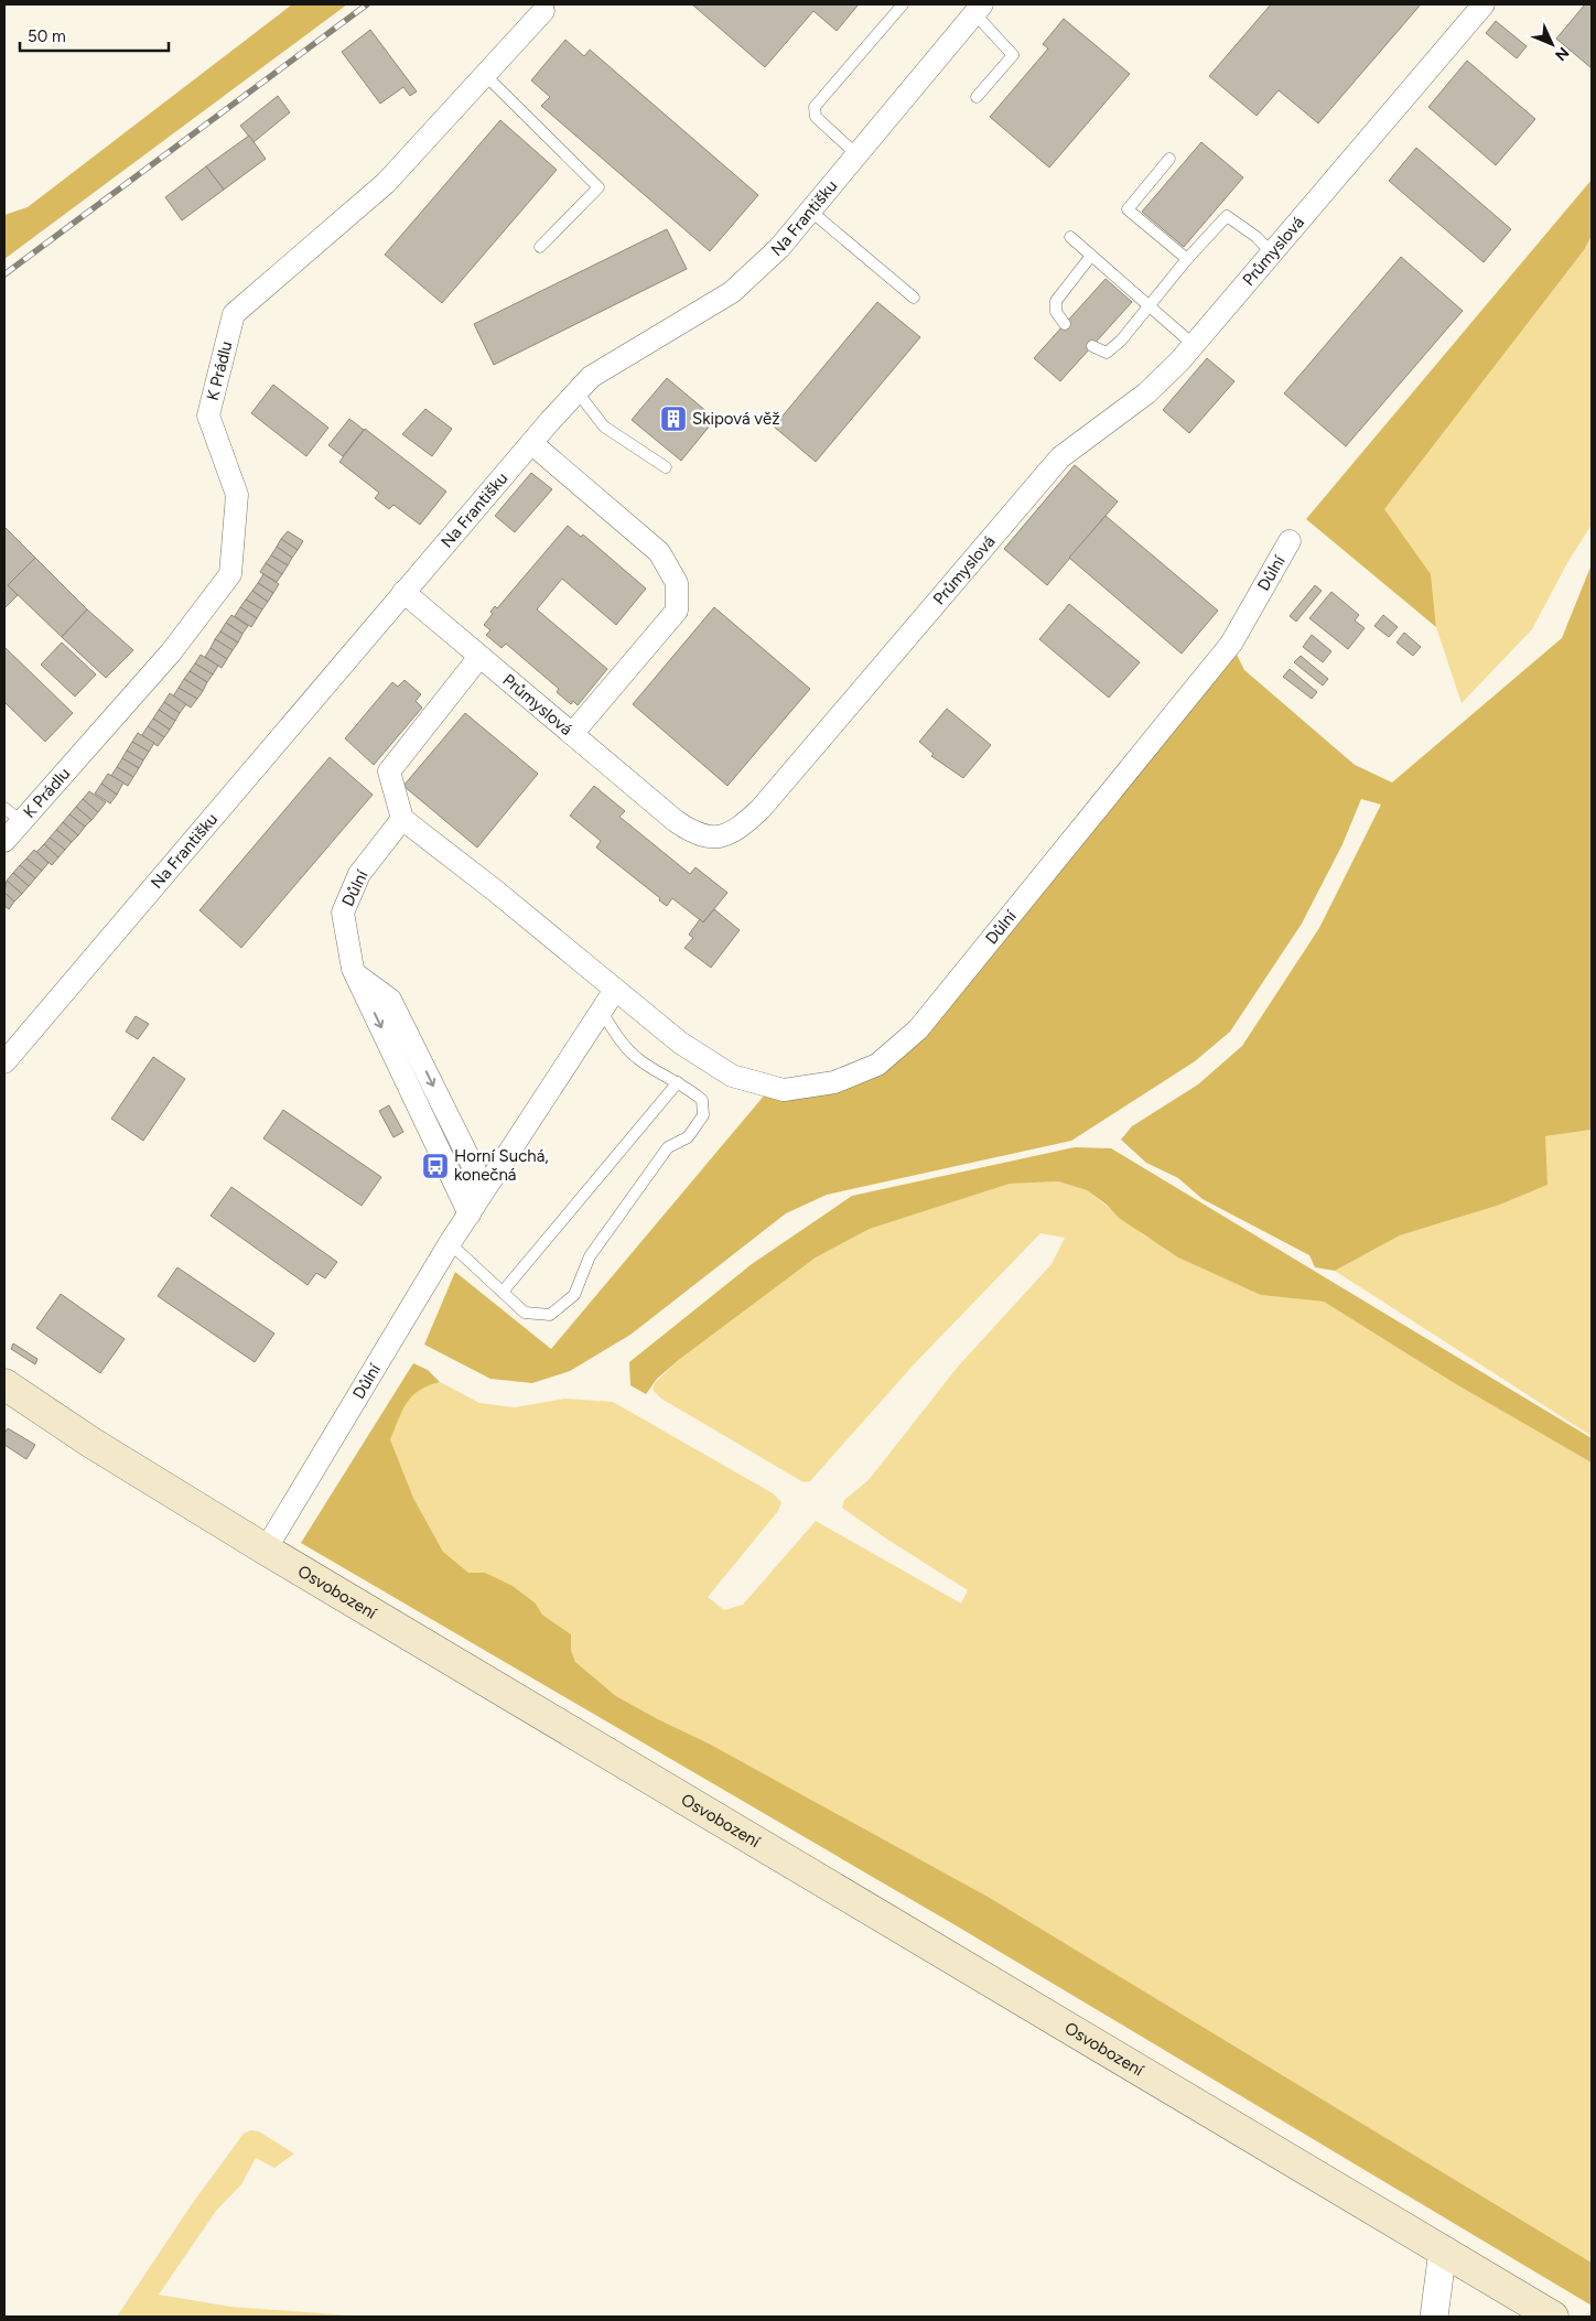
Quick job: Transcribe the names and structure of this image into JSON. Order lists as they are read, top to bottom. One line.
{"streets":{"main road":["Osvobození"],"street":["Na Františku","Průmyslová","K Prádlu","Důlní"]},"crossings":[["Na Františku","Průmyslová"],["Důlní","Osvobození"]],"places":{"building":["Skipová věž"],"bus stop":["Horní Suchá, konečná"]},"scale_bar":"50 m","north":"bottom right"}
